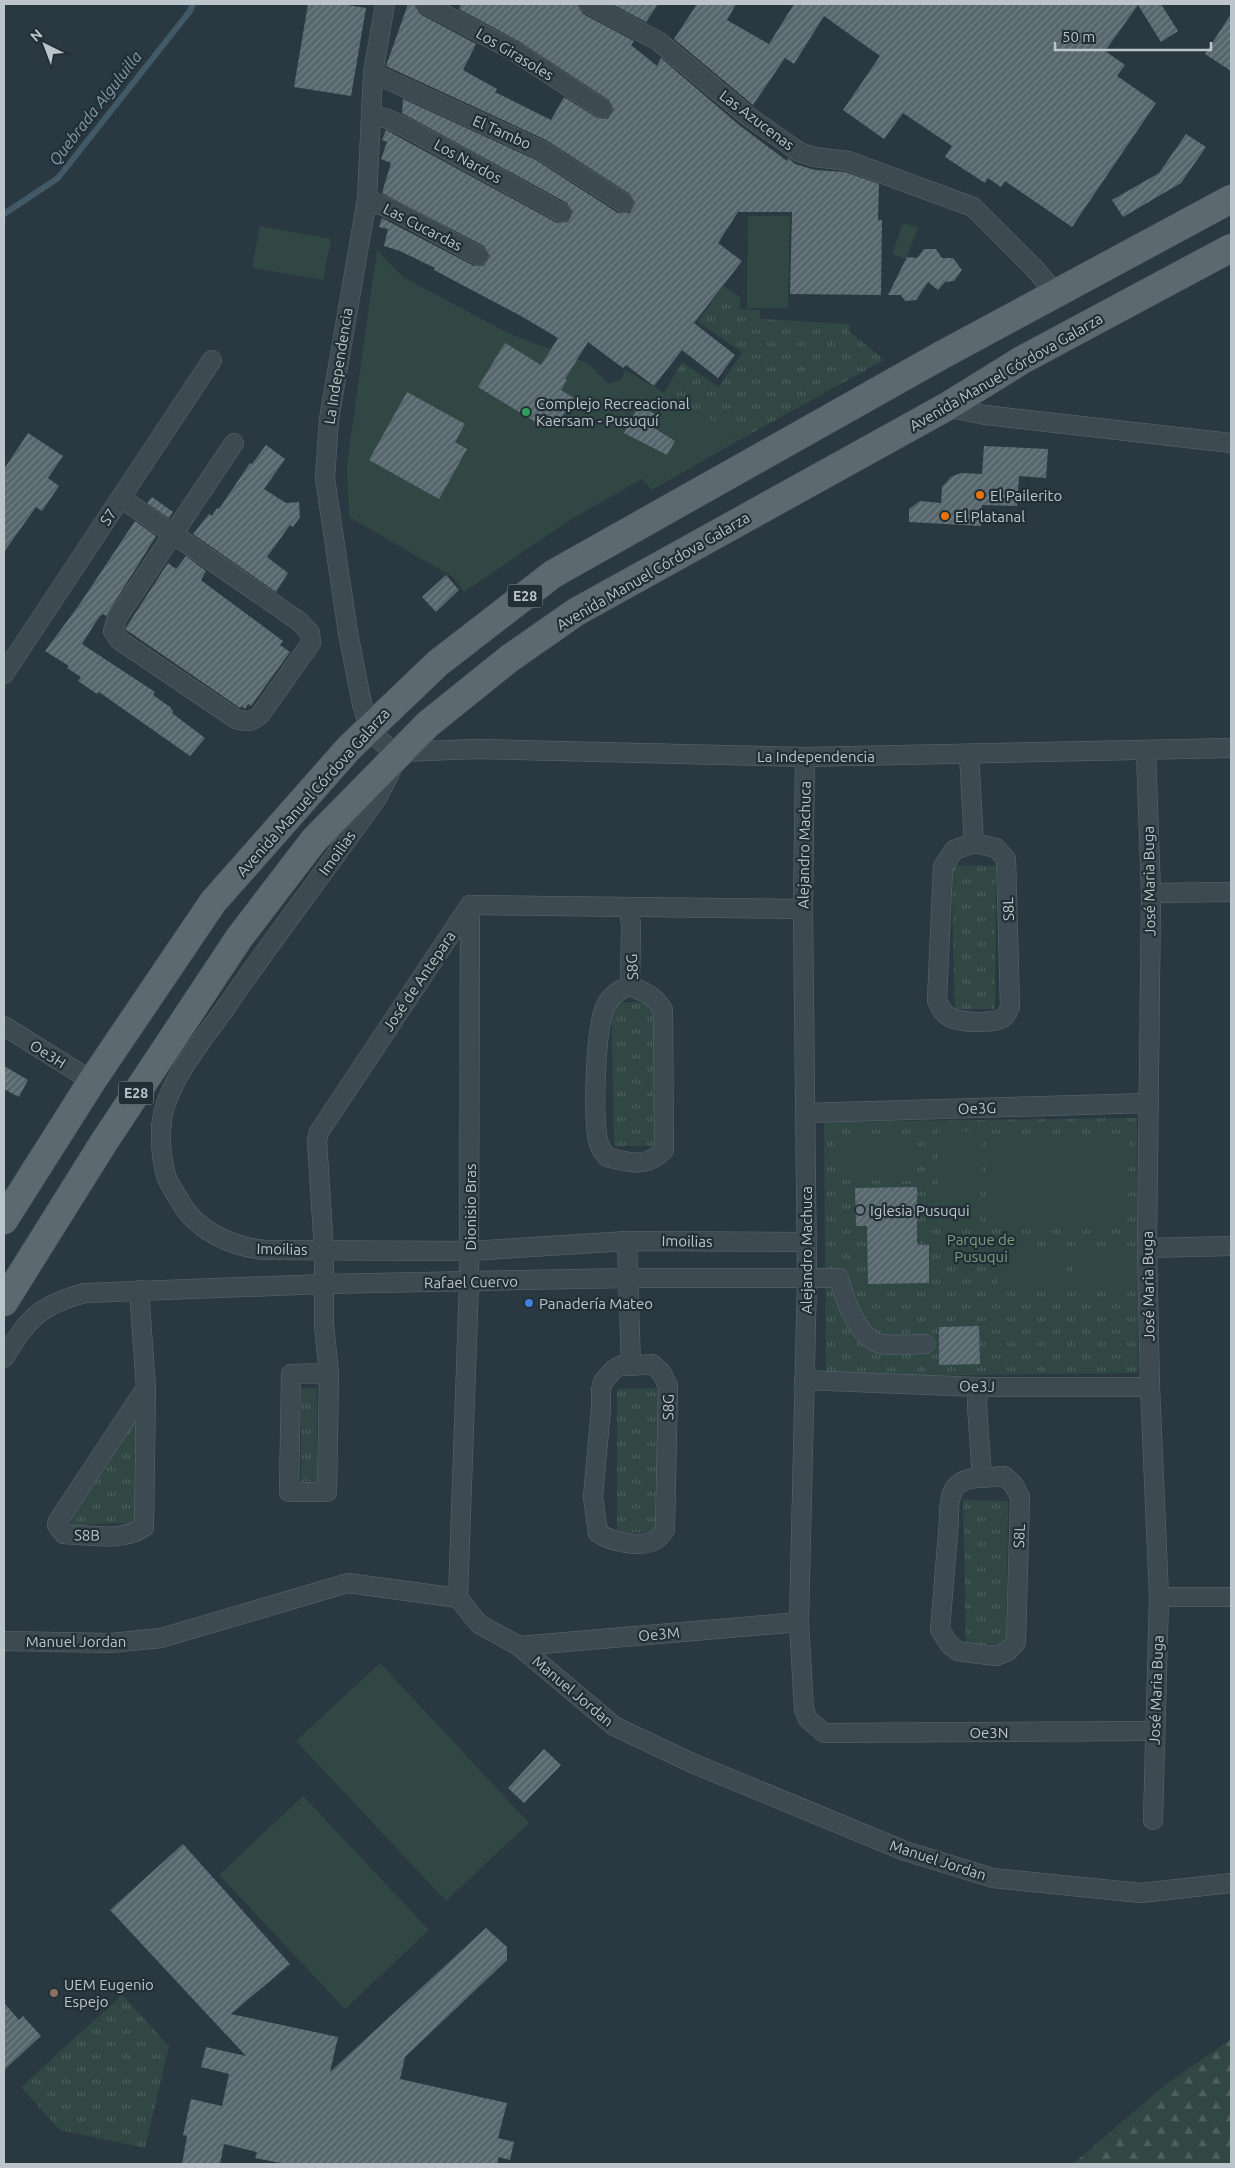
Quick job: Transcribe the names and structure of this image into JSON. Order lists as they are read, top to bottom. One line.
{"streets":{"main road":["Avenida Manuel Córdova Galarza","E28"],"street":["Los Girasoles","Las Azucenas","El Tambo","Los Nardos","Las Cucardas","La Independencia","S7","Alejandro Machuca","Imoilias","José Maria Buga","S8L","S8G","José de Antepara","Oe3H","Oe3G","Dionisio Bras","Rafael Cuervo","Oe3J","S8B","Oe3M","Manuel Jordan","Oe3N"]},"crossings":[["Las Azucenas","Avenida Manuel Córdova Galarza"],["El Tambo","La Independencia"],["Los Nardos","La Independencia"],["Las Cucardas","La Independencia"],["La Independencia","Avenida Manuel Córdova Galarza"],["La Independencia","Alejandro Machuca"],["La Independencia","Imoilias"],["La Independencia","José Maria Buga"],["Avenida Manuel Córdova Galarza","Imoilias"],["Avenida Manuel Córdova Galarza","Oe3H"],["Alejandro Machuca","Imoilias"],["Alejandro Machuca","Oe3G"],["Alejandro Machuca","Rafael Cuervo"],["Alejandro Machuca","Oe3J"],["Alejandro Machuca","Oe3M"],["Alejandro Machuca","Oe3N"],["Imoilias","José de Antepara"],["Imoilias","Dionisio Bras"],["José Maria Buga","Oe3G"],["José Maria Buga","Oe3J"],["José Maria Buga","Oe3N"],["José de Antepara","Dionisio Bras"],["José de Antepara","Rafael Cuervo"],["Dionisio Bras","Rafael Cuervo"],["Dionisio Bras","Manuel Jordan"],["Rafael Cuervo","S8B"],["Oe3M","Manuel Jordan"]],"water":["Quebrada Alguluilla"],"parks":["Parque de Pusuqui"],"places":["Complejo Recreacional Kaersam - Pusuquí","El Pailerito","El Platanal","Iglesia Pusuqui","Panadería Mateo","UEM Eugenio Espejo"],"scale_bar":"50 m","north":"top left"}
